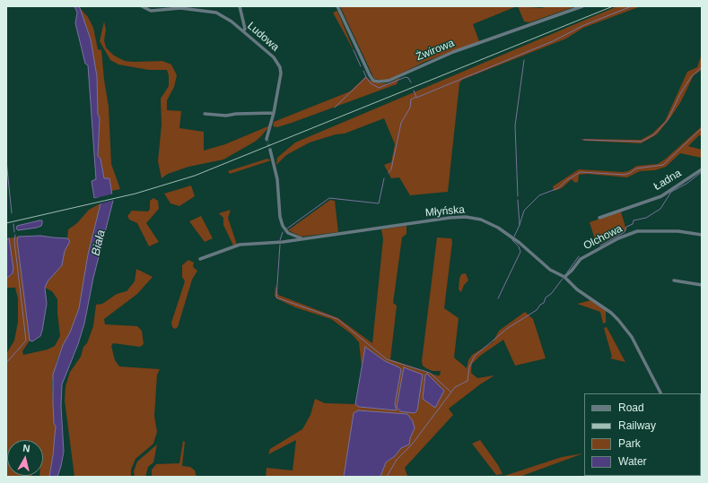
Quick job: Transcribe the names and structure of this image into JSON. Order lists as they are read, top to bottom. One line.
{"streets":{"street":["Ludowa","Żwirowa","Ładna","Młyńska","Olchowa"]},"crossings":[["Młyńska","Olchowa"]],"water":["Biała"],"legend":["Road","Railway","Park","Water"],"north":"top"}
